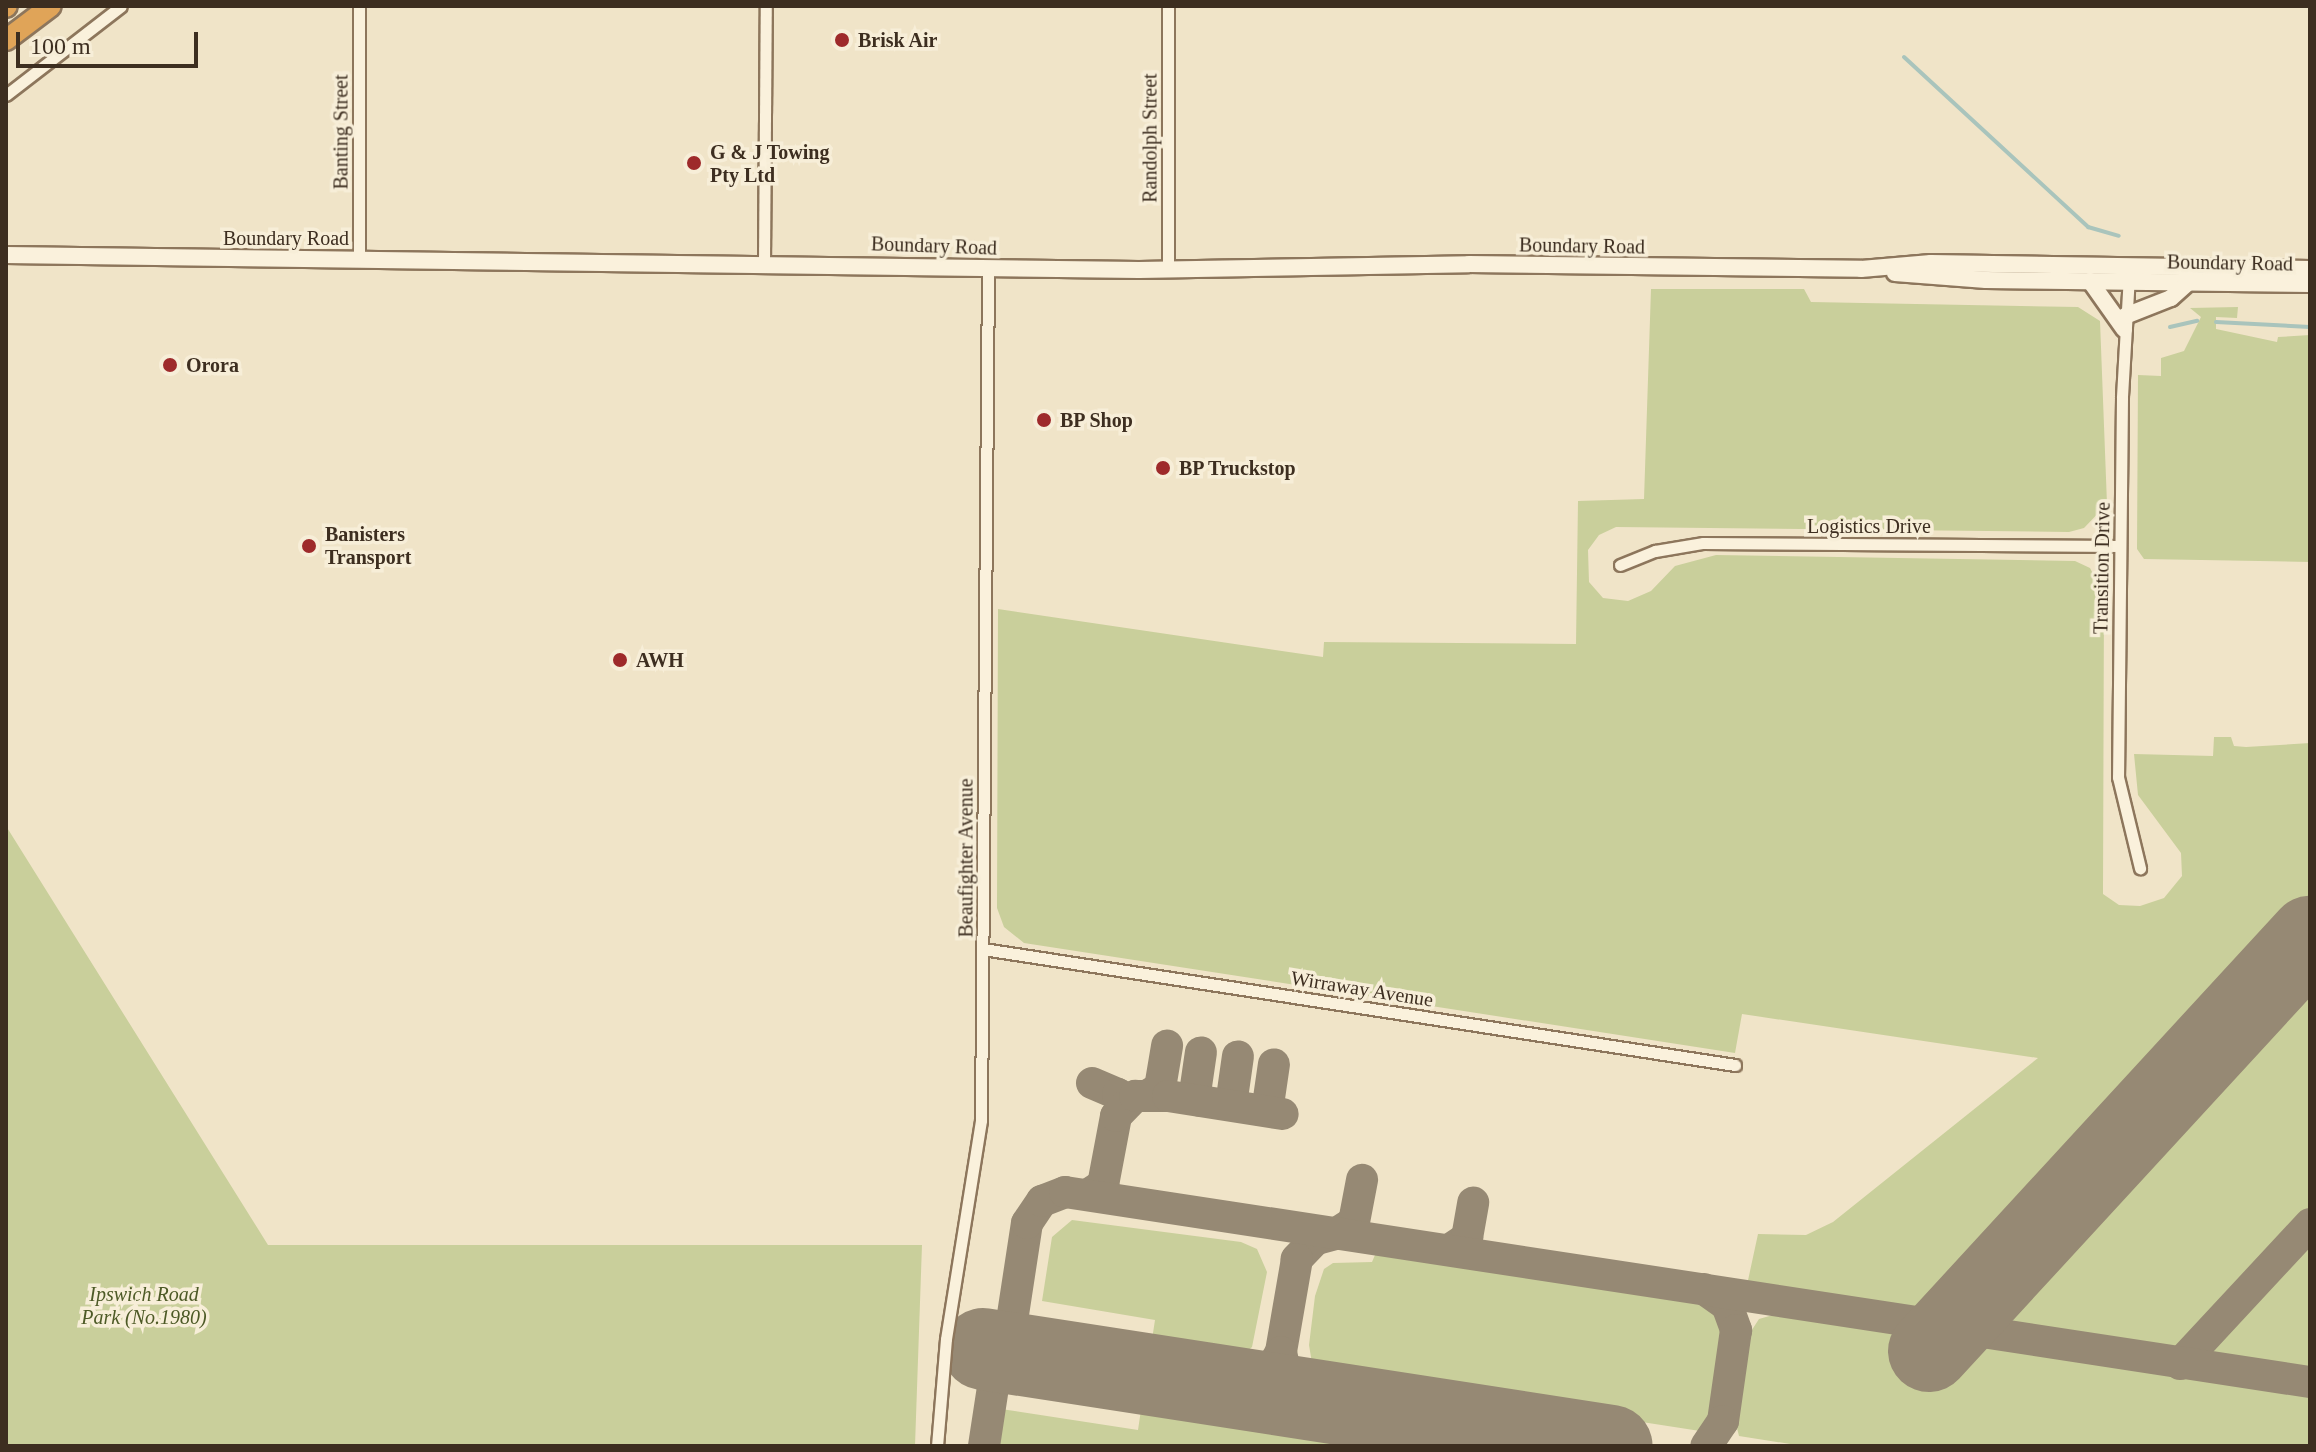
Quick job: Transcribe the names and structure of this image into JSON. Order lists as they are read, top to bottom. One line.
{"streets":{"main road":["Boundary Road"],"street":["Banting Street","Randolph Street","Logistics Drive","Transition Drive","Beaufighter Avenue","Wirraway Avenue"]},"crossings":[["Banting Street","Boundary Road"],["Randolph Street","Boundary Road"],["Boundary Road","Transition Drive"],["Boundary Road","Beaufighter Avenue"],["Logistics Drive","Transition Drive"],["Beaufighter Avenue","Wirraway Avenue"]],"parks":["Ipswich Road Park (No.1980)"],"places":["Brisk Air","G & J Towing Pty Ltd","Orora","BP Shop","BP Truckstop","Banisters Transport","AWH"],"scale_bar":"100 m"}
